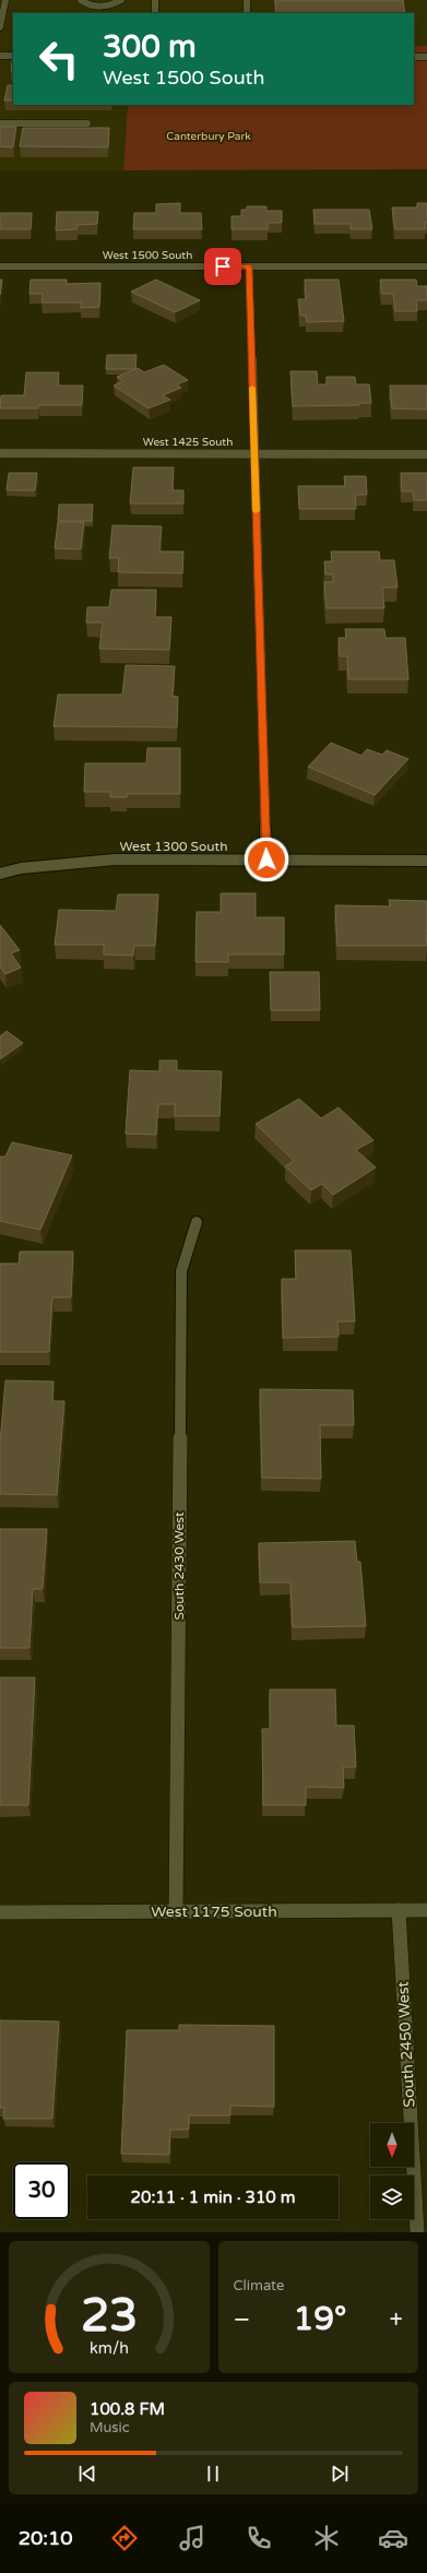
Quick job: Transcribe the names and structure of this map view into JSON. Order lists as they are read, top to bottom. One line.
{"streets":{"street":["West 1500 South","West 1425 South","West 1300 South","South 2430 West","West 1175 South","South 2450 West"]},"crossings":[["South 2430 West","West 1175 South"],["West 1175 South","South 2450 West"]],"parks":["Canterbury Park"],"north":"bottom","page":{"turn":["300 m","West 1500 South"],"limit":"30","trip":"20:11 · 1 min · 310 m","tile":"Climate","heat":["−","19°","+"],"song":["100.8 FM","Music"],"tabs":"20:10","gauge":["23","km/h"]}}
